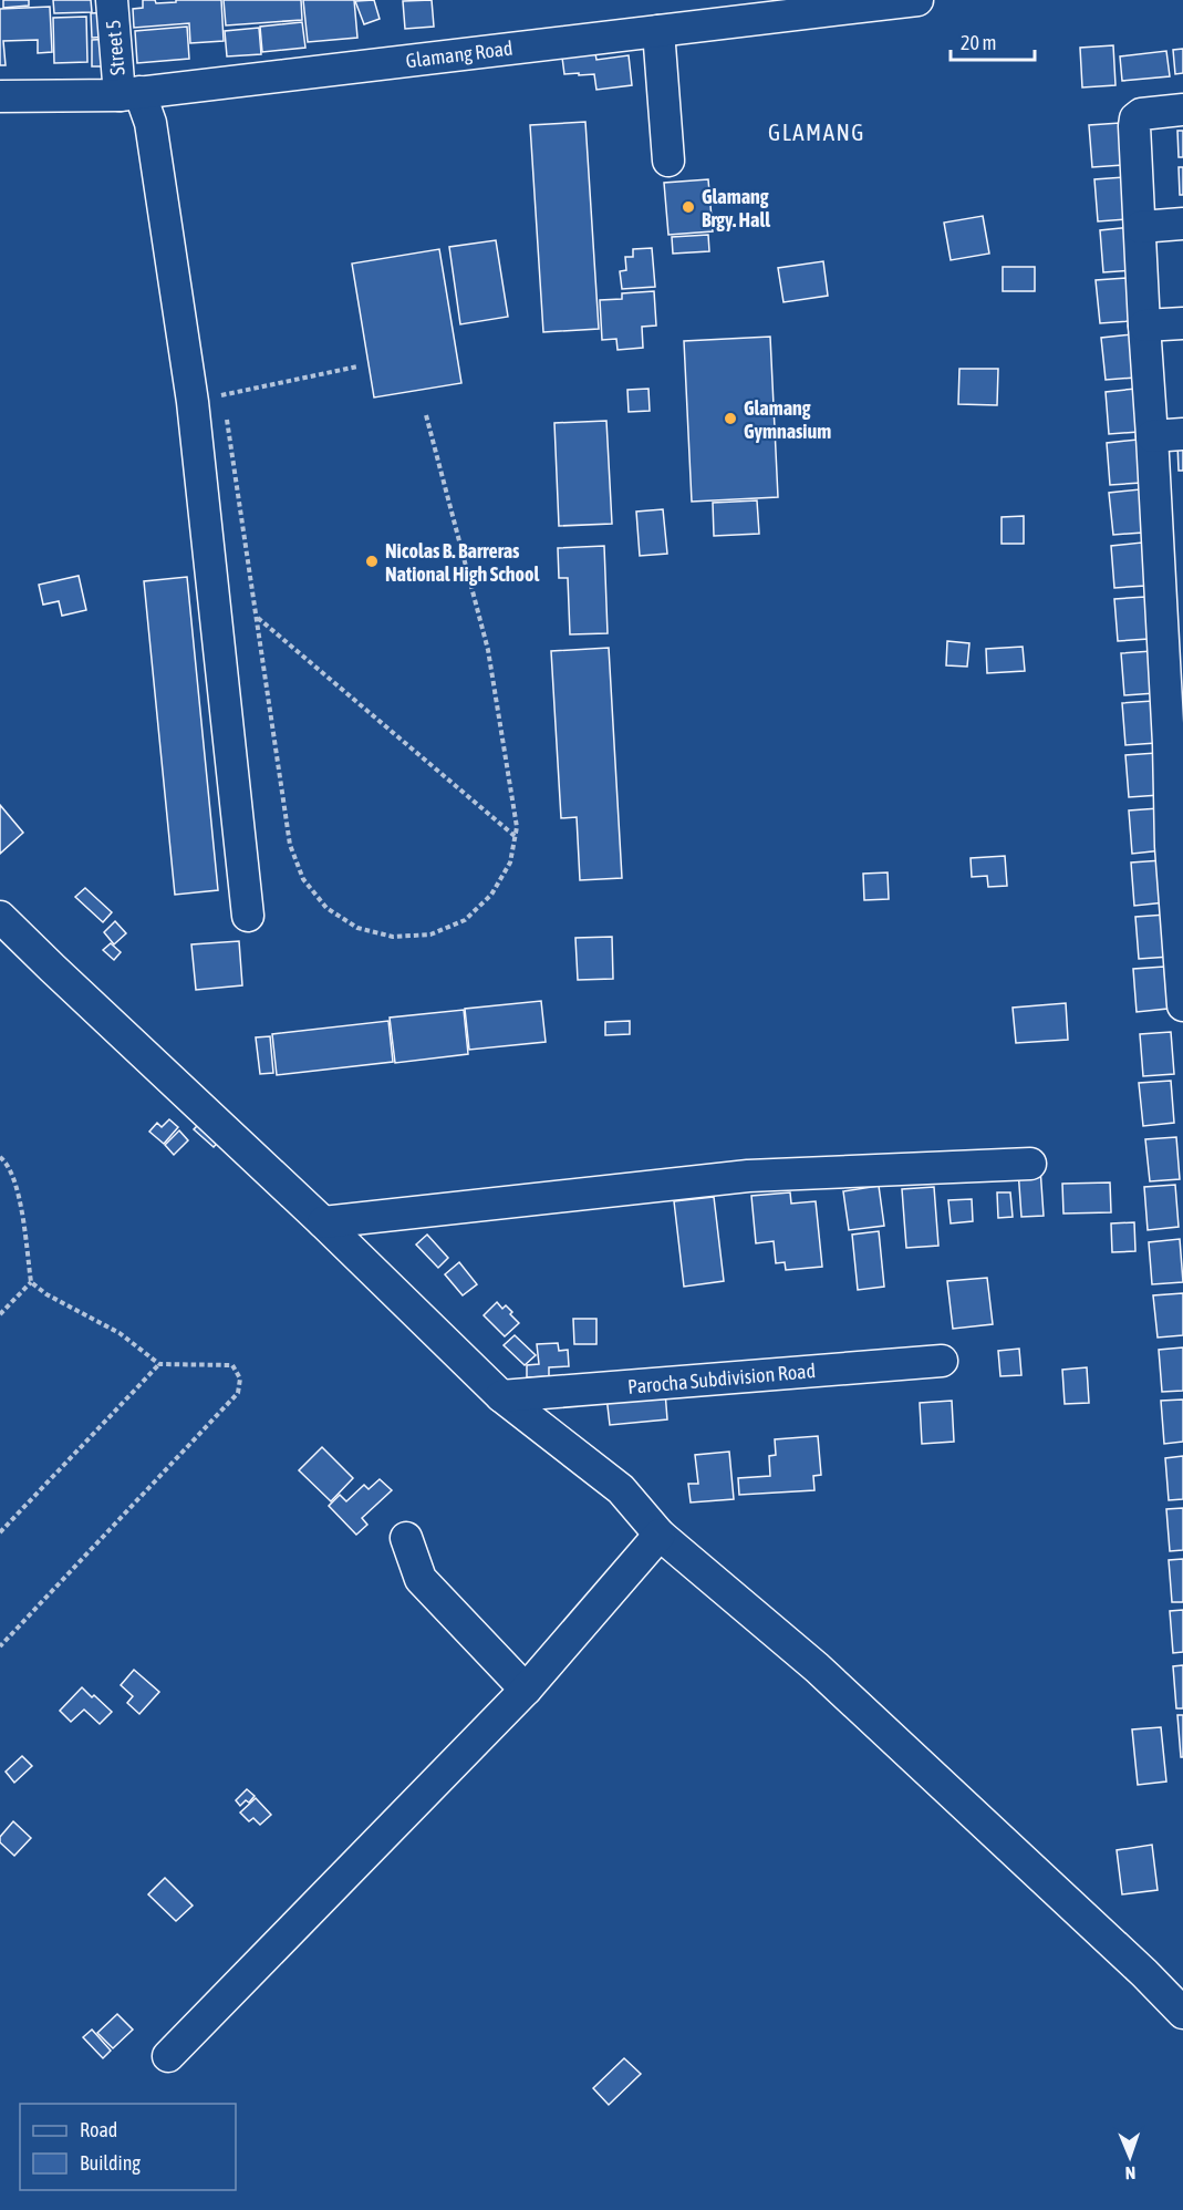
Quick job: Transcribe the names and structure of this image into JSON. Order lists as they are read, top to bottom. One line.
{"streets":{"street":["Street 5","Glamang Road","Parocha Subdivision Road"]},"crossings":[["Street 5","Glamang Road"]],"districts":["GLAMANG"],"places":["Glamang Brgy. Hall","Glamang Gymnasium","Nicolas B. Barreras National High School"],"legend":["Road","Building"],"scale_bar":"20 m","north":"bottom"}
